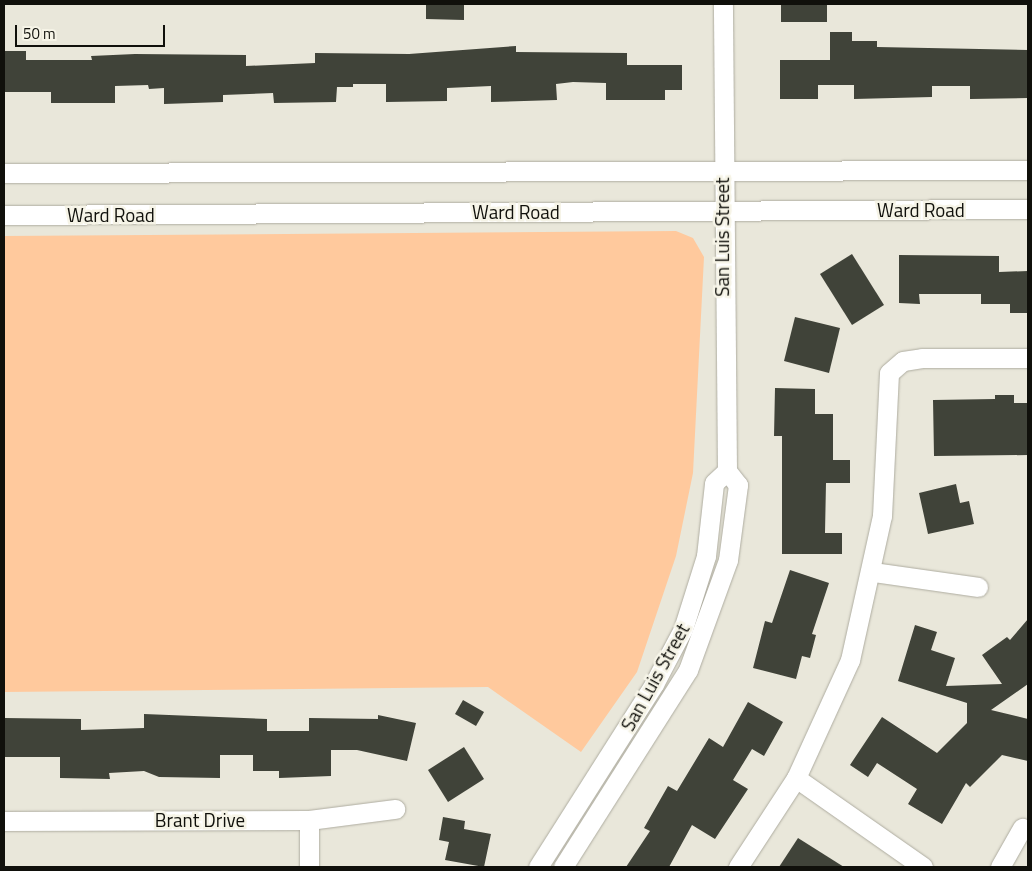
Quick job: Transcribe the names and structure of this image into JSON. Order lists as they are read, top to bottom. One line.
{"streets":{"street":["Ward Road","San Luis Street","Brant Drive"]},"crossings":[["Ward Road","San Luis Street"]],"scale_bar":"50 m"}
